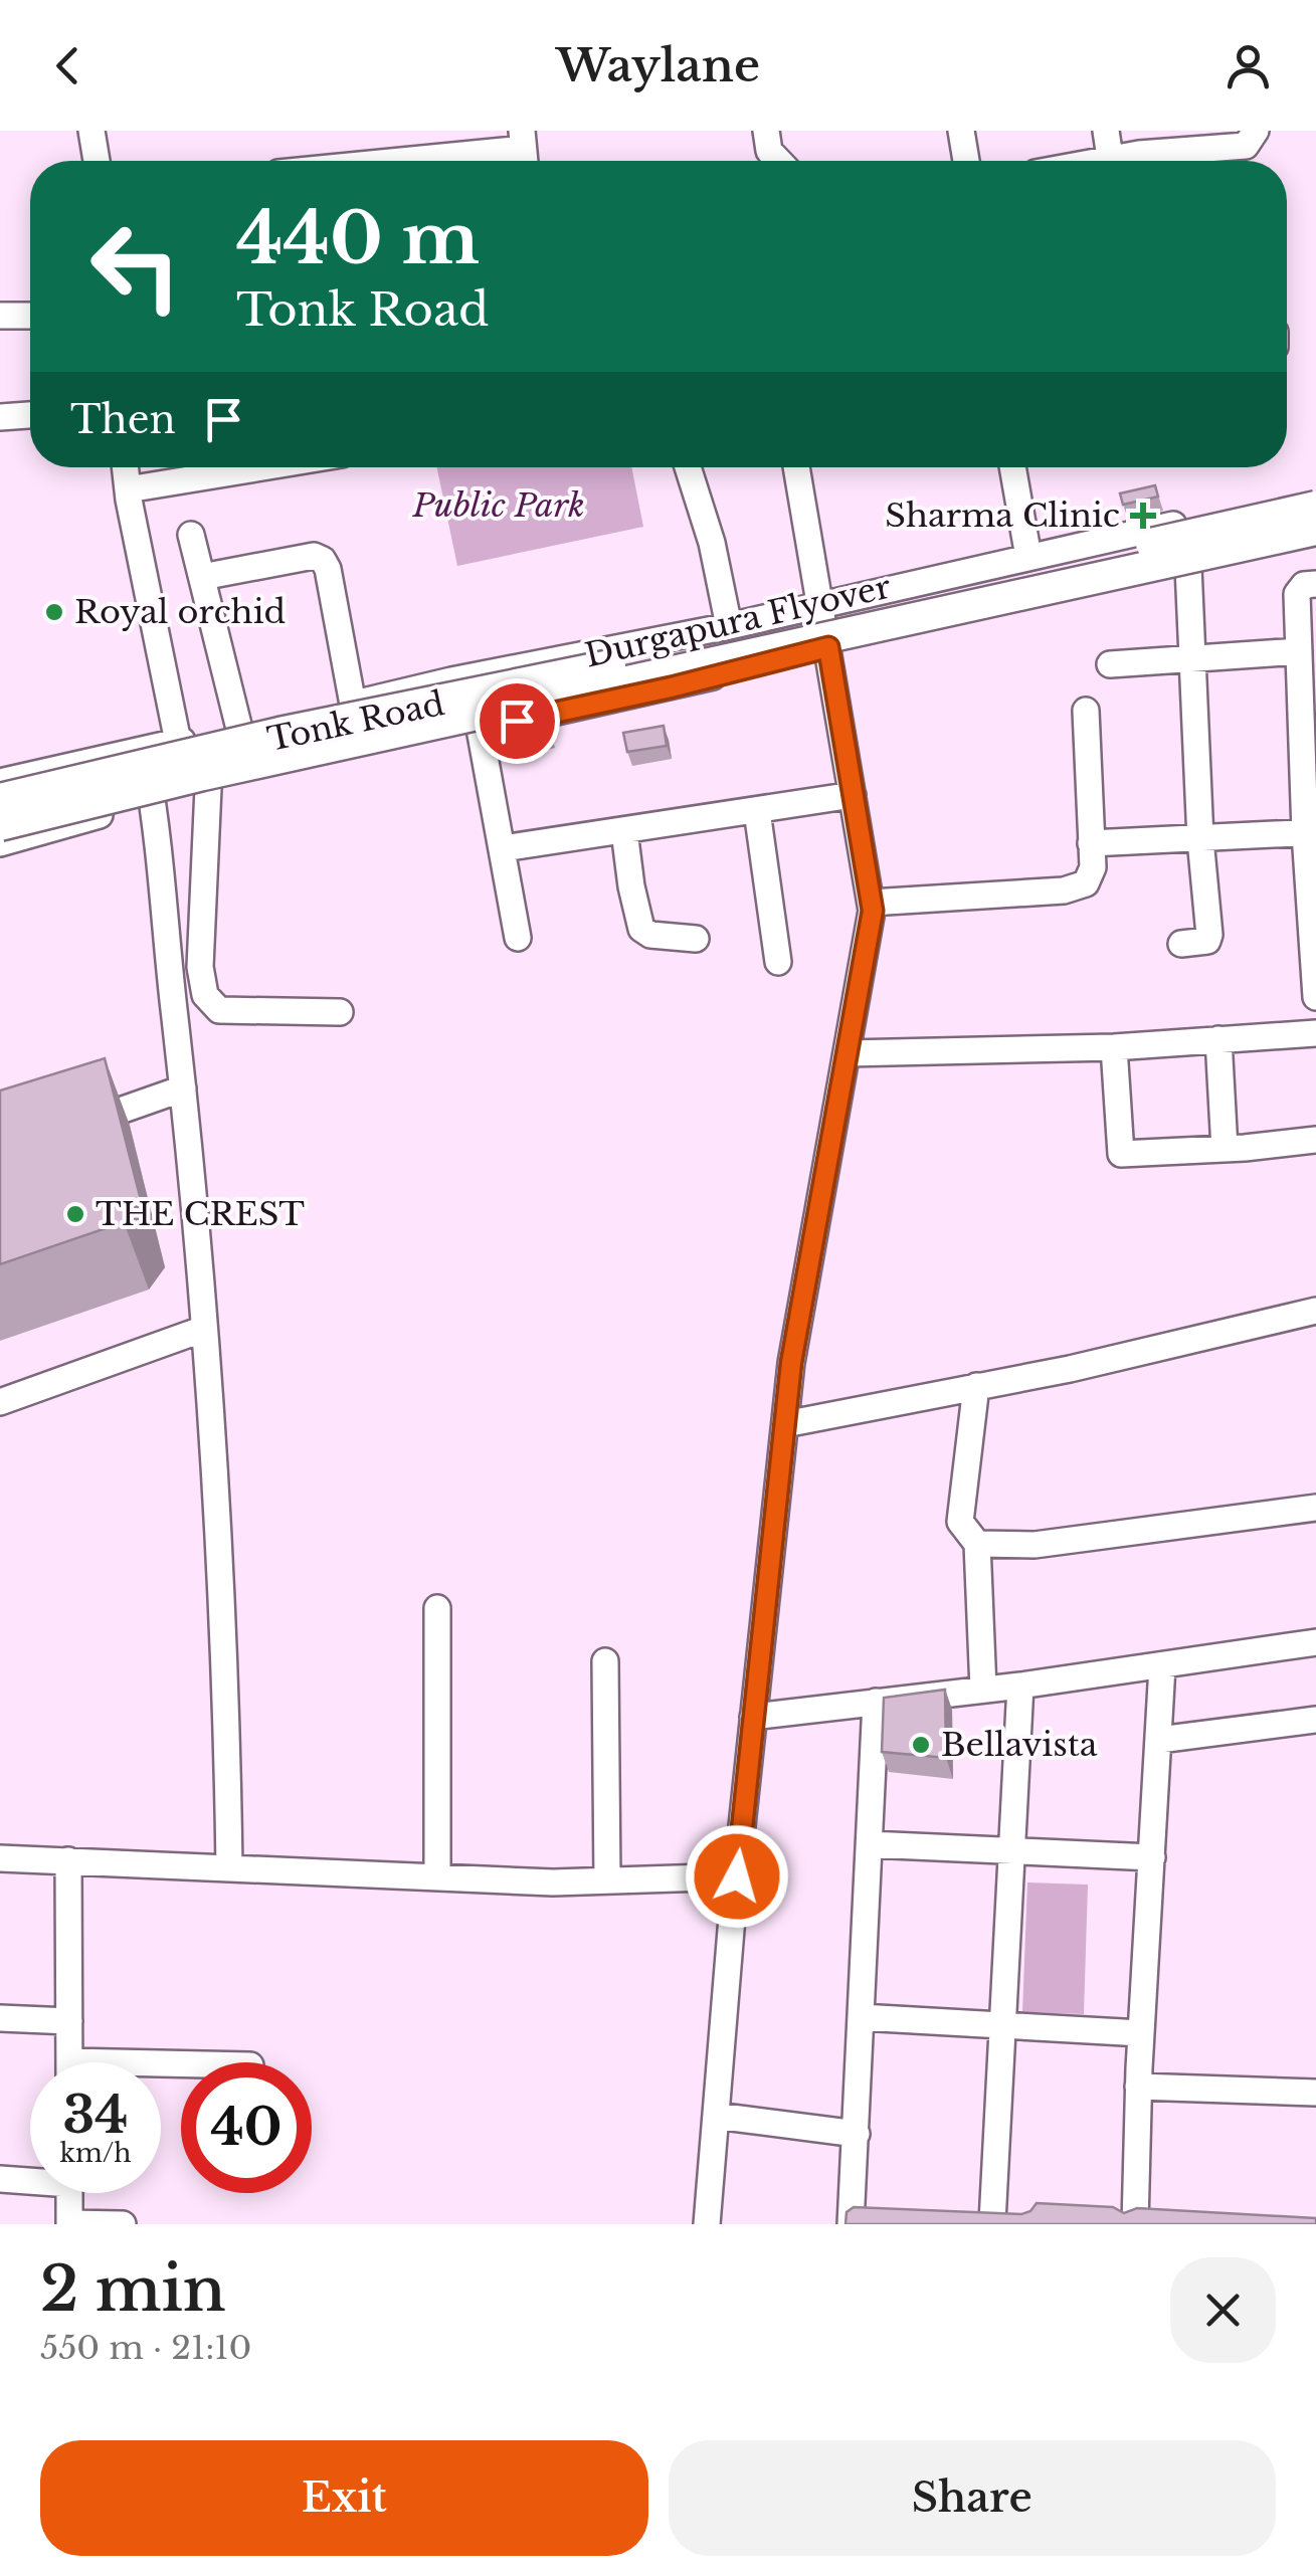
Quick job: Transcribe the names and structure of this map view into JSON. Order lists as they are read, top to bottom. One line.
{"streets":{"main road":["Durgapura Flyover"],"street":["Tonk Road"]},"parks":["Public Park"],"places":{"health":["Sharma Clinic"],"other":["Royal orchid","THE CREST","Bellavista"]},"page":{"header":"Waylane","turn":["440 m","Tonk Road"],"then":"Then","speed":"34 km/h","limit":"40","heading":["2 min","550 m · 21:10"],"buttons":["Exit","Share"]}}
